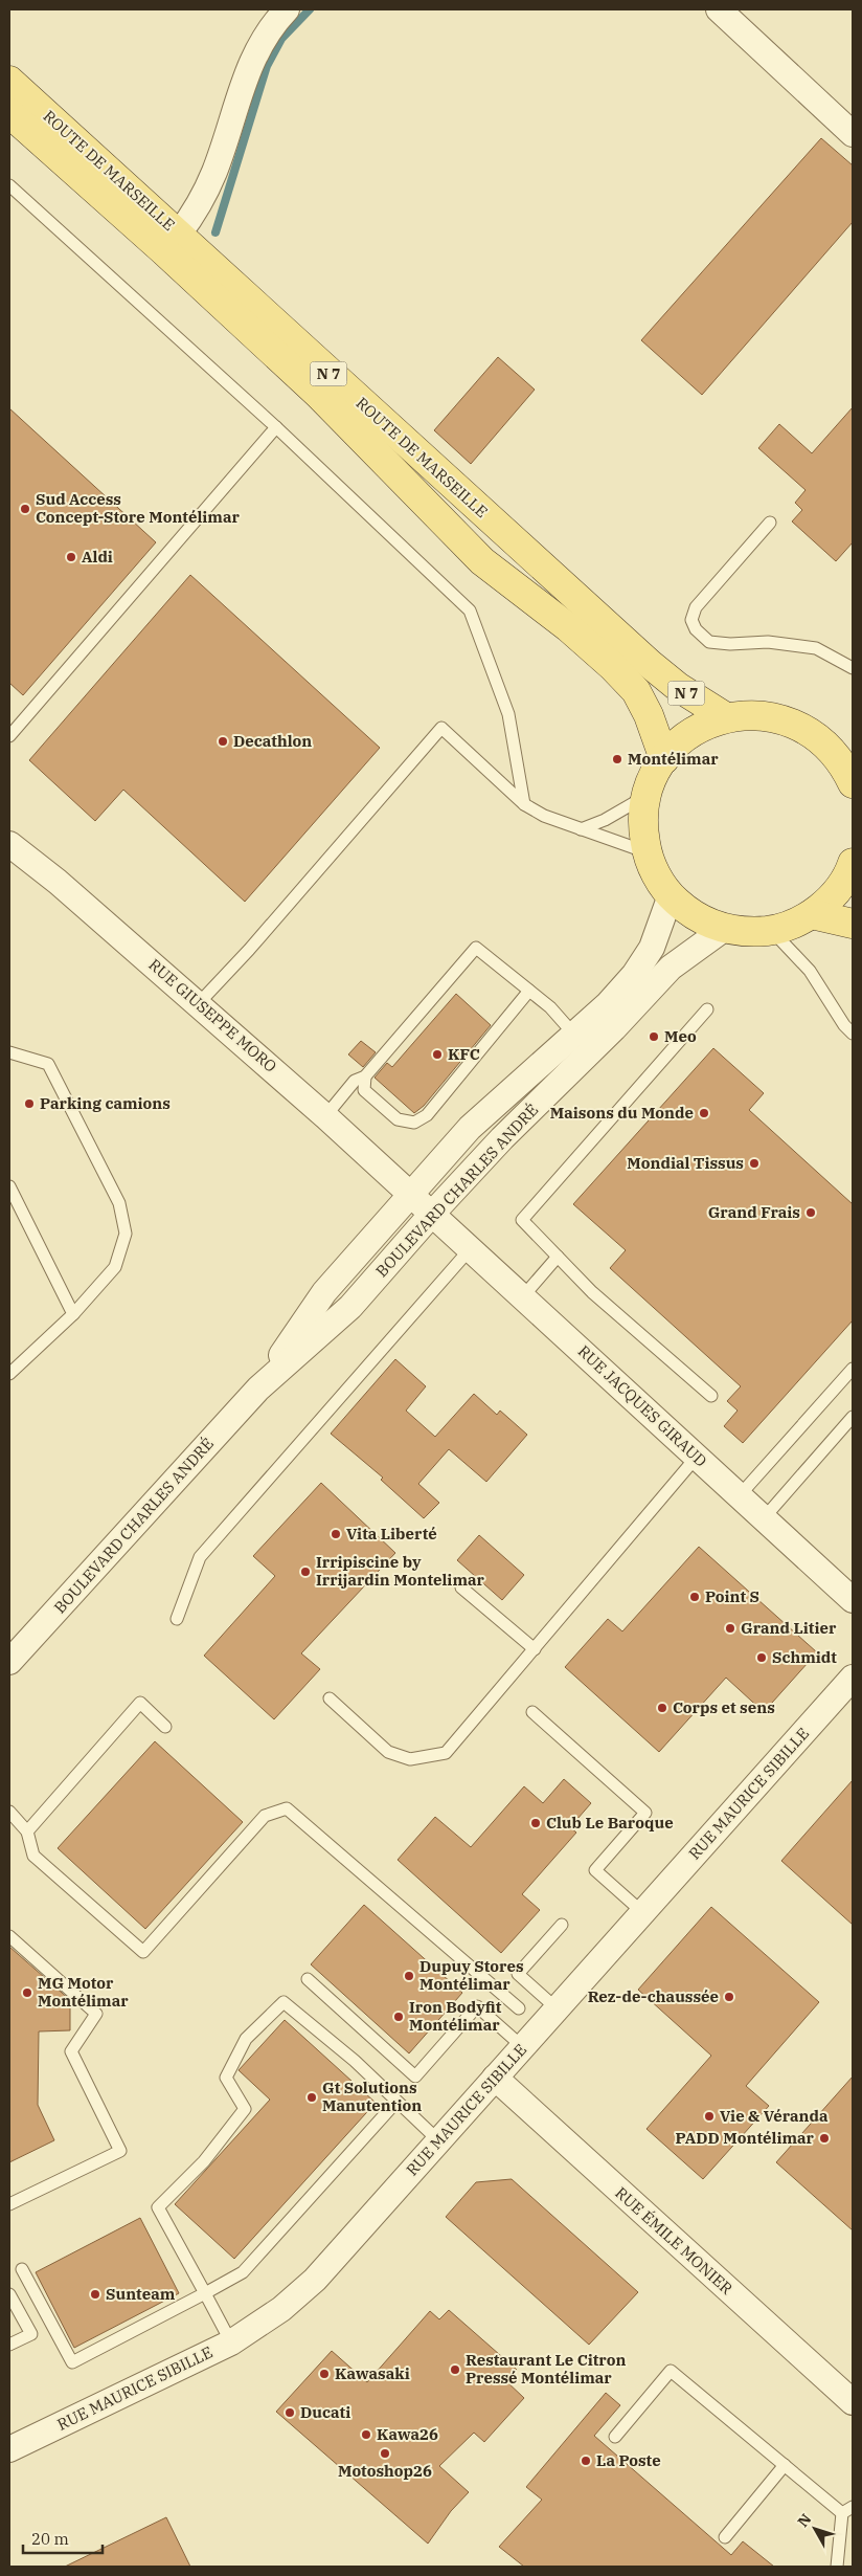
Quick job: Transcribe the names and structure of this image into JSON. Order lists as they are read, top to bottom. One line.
{"streets":{"main road":["ROUTE DE MARSEILLE","N 7"],"street":["RUE GIUSEPPE MORO","BOULEVARD CHARLES ANDRÉ","RUE JACQUES GIRAUD","RUE MAURICE SIBILLE","RUE ÉMILE MONIER"]},"crossings":[["RUE GIUSEPPE MORO","BOULEVARD CHARLES ANDRÉ"],["RUE GIUSEPPE MORO","RUE JACQUES GIRAUD"],["BOULEVARD CHARLES ANDRÉ","RUE JACQUES GIRAUD"],["RUE MAURICE SIBILLE","RUE ÉMILE MONIER"]],"places":["Sud Access Concept-Store Montélimar","Aldi","Decathlon","Montélimar","Meo","KFC","Parking camions","Maisons du Monde","Mondial Tissus","Grand Frais","Vita Liberté","Irripiscine by Irrijardin Montelimar","Point S","Grand Litier","Schmidt","Corps et sens","Club Le Baroque","Dupuy Stores Montélimar","MG Motor Montélimar","Rez-de-chaussée","Iron Bodyfit Montélimar","Gt Solutions Manutention","Vie & Véranda","PADD Montélimar","Sunteam","Restaurant Le Citron Pressé Montélimar","Kawasaki","Ducati","Kawa26","Motoshop26","La Poste"],"scale_bar":"20 m","north":"top left"}
